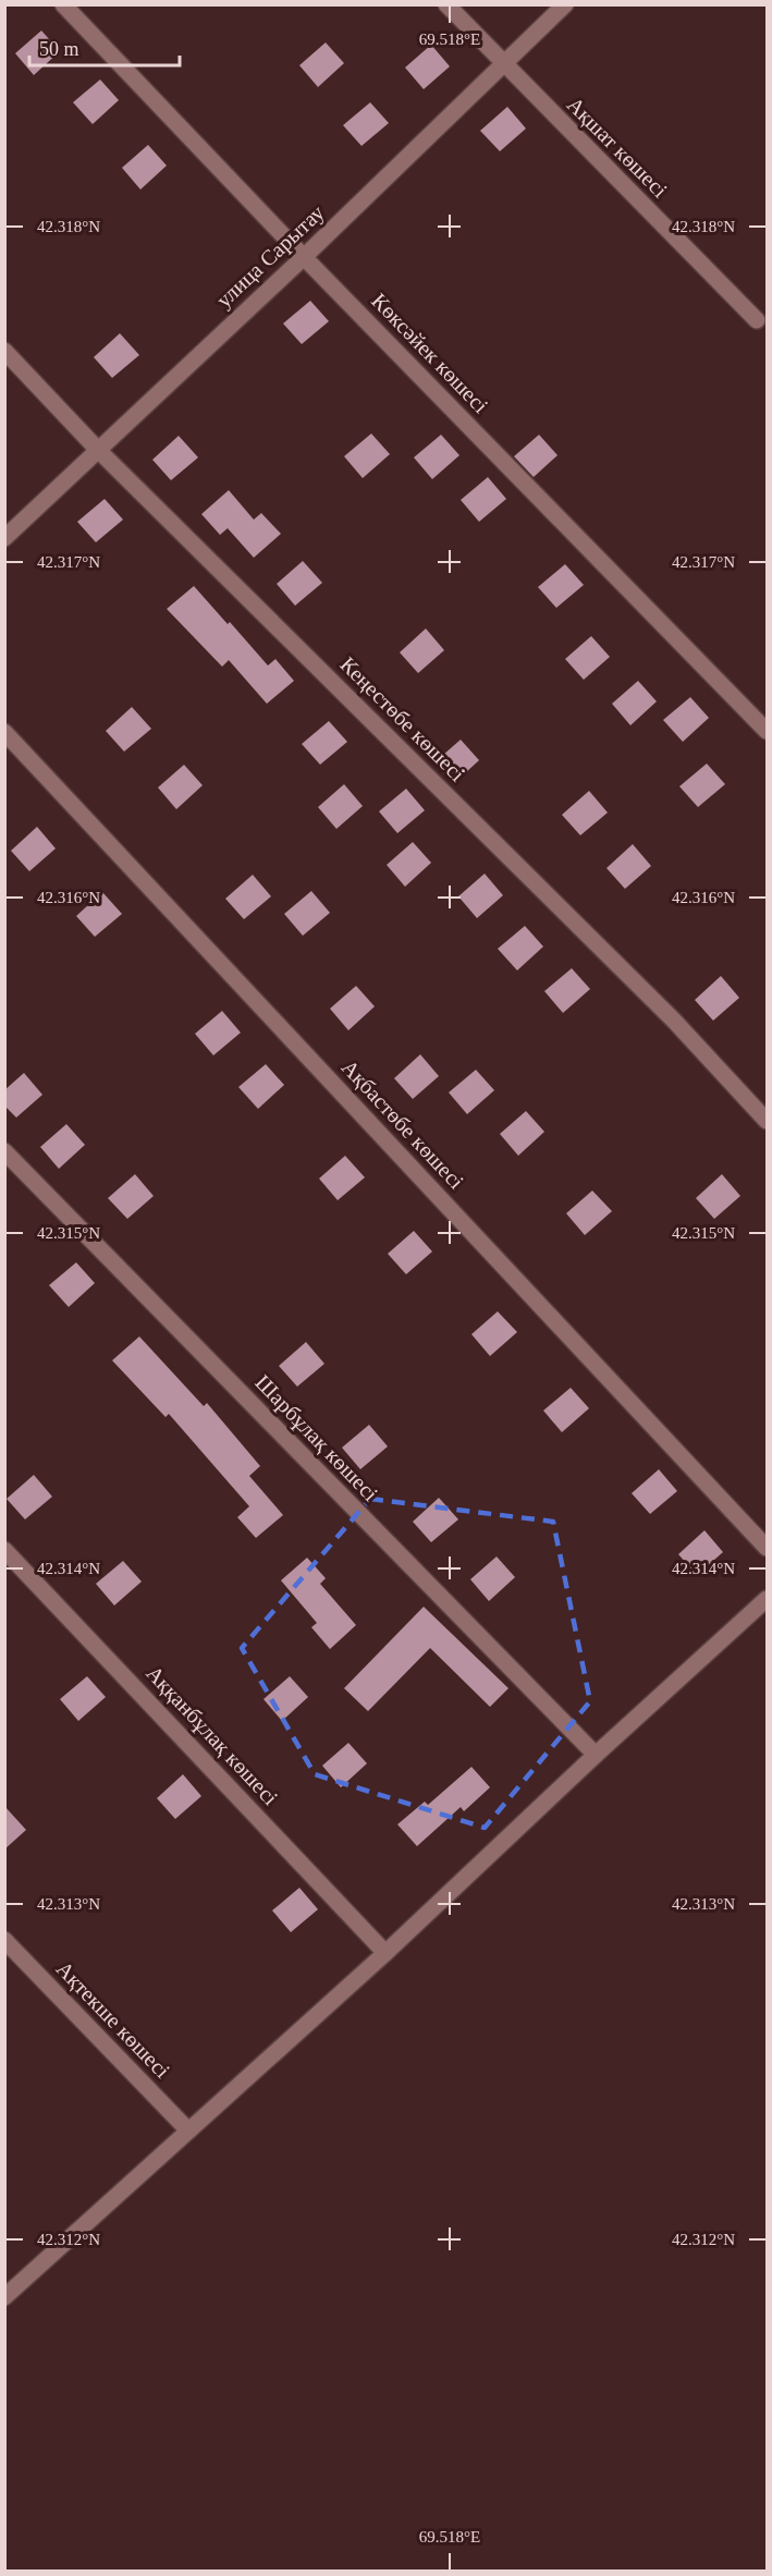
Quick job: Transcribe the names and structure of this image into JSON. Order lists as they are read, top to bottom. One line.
{"streets":{"street":["Ақшат көшесі","улица Сарытау","Көксәйек көшесі","Кеңестөбе көшесі","Ақбастөбе көшесі","Шарбұлақ көшесі","Аққанбұлақ көшесі","Ақтекше көшесі"]},"crossings":[["Ақшат көшесі","улица Сарытау"],["улица Сарытау","Көксәйек көшесі"],["улица Сарытау","Кеңестөбе көшесі"]],"scale_bar":"50 m","coordinates":["69.518°E","42.318°N","42.317°N","42.316°N","42.315°N","42.314°N","42.313°N","42.312°N"]}
